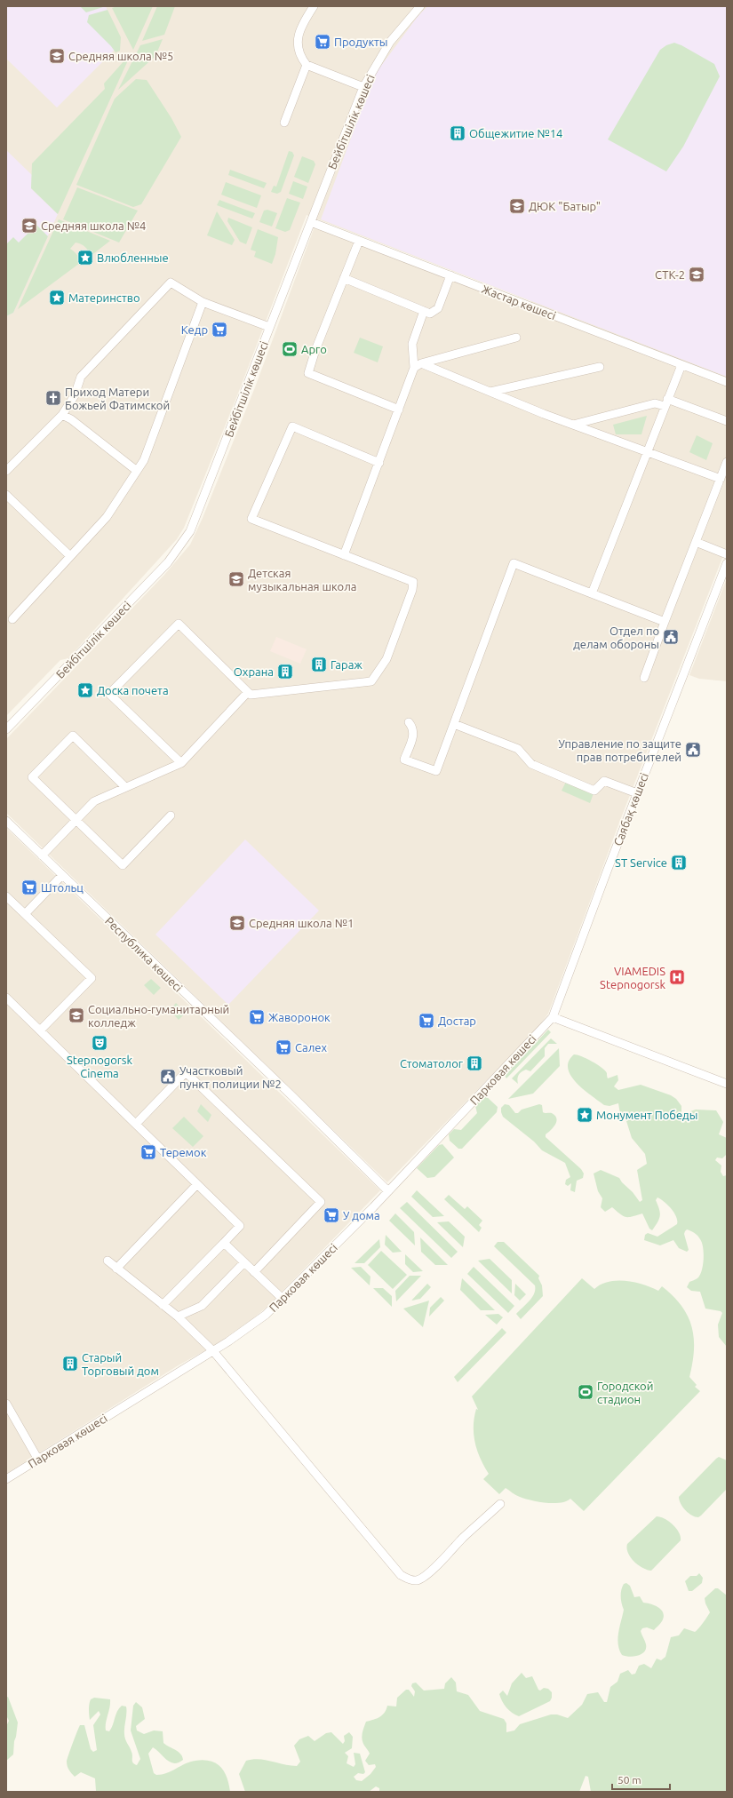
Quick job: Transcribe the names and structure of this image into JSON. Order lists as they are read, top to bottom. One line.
{"streets":{"street":["Бейбітшілік көшесі","Жастар көшесі","Саябақ көшесі","Республика көшесі","Парковая көшесі"]},"crossings":[["Бейбітшілік көшесі","Жастар көшесі"],["Саябақ көшесі","Парковая көшесі"],["Республика көшесі","Парковая көшесі"]],"places":{"supermarket":["Продукты","Кедр","Штольц","Жаворонок","Достар","Салех","Теремок","У дома"],"school or university":["Средняя школа №5","ДЮК \"Батыр\"","Средняя школа №4","СТК-2","Детская музыкальная школа","Средняя школа №1","Социально-гуманитарный колледж"],"building":["Общежитие №14","Гараж","Охрана","ST Service","Стоматолог","Старый Торговый дом"],"place":["Влюбленные","Материнство","Доска почета","Монумент Победы"],"sports":["Арго","Городской стадион"],"church":["Приход Матери Божьей Фатимской"],"public building":["Отдел по делам обороны","Управление по защите прав потребителей","Участковый пункт полиции №2"],"hospital":["VIAMEDIS Stepnogorsk"],"theatre":["Stepnogorsk Cinema"]},"scale_bar":"50 m"}
